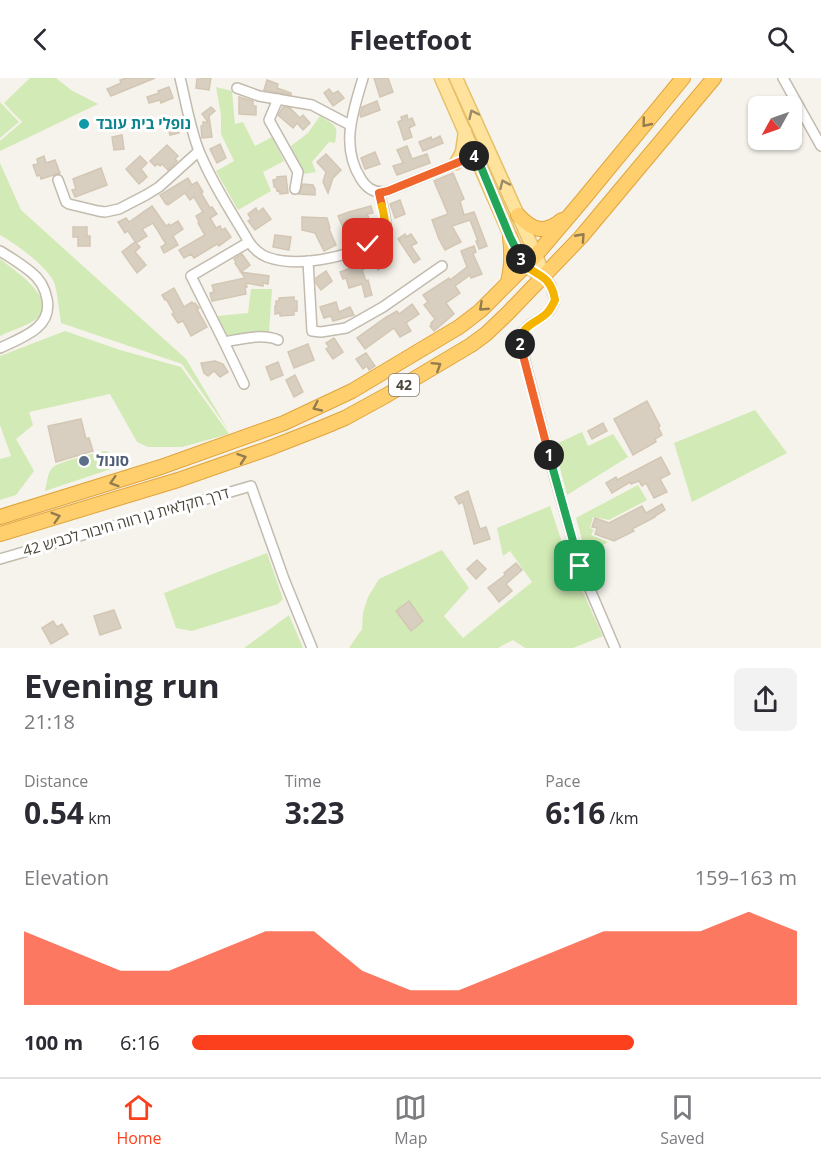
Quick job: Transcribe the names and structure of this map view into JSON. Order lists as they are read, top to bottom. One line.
{"streets":{"highway":["42"],"street":["דרך חקלאית גן רווה חיבור לכביש 42"]},"places":["נופלי בית עובד","סונול"],"north":"bottom left","page":{"header":"Fleetfoot","pins":["4","3","2","1"],"heading":["Evening run","21:18"],"stats":[["Distance","0.54 km"],["Time","3:23"],["Pace","6:16 /km"]],"chart":["Elevation","159–163 m"],"list":[{"name":"100 m","note":"6:16"}],"tabs":["Home","Map","Saved"]}}
